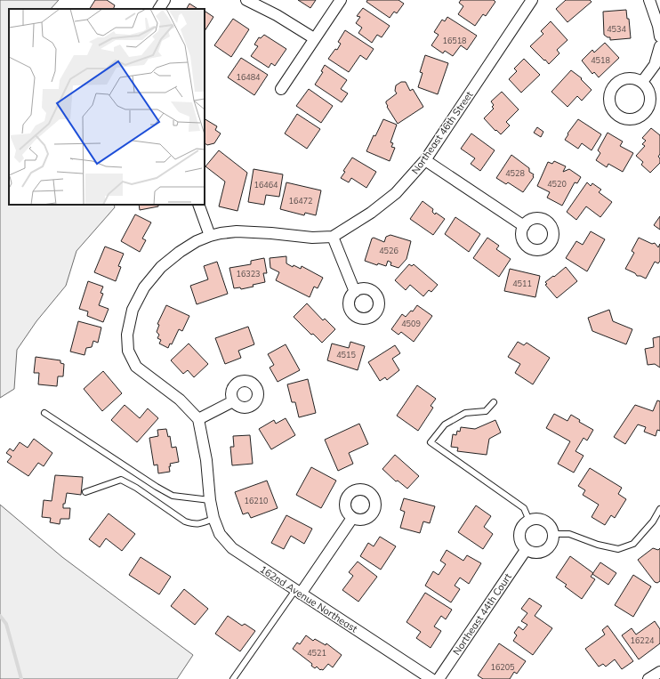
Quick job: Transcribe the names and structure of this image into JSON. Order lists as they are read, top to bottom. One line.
{"streets":{"street":["Northeast 46th Street","162nd Avenue Northeast","Northeast 44th Court"]},"house_numbers":["4534","16518","4518","16484","4528","4520","16464","16472","4526","16323","4511","4509","4515","16210","16224","4521","16205"]}
